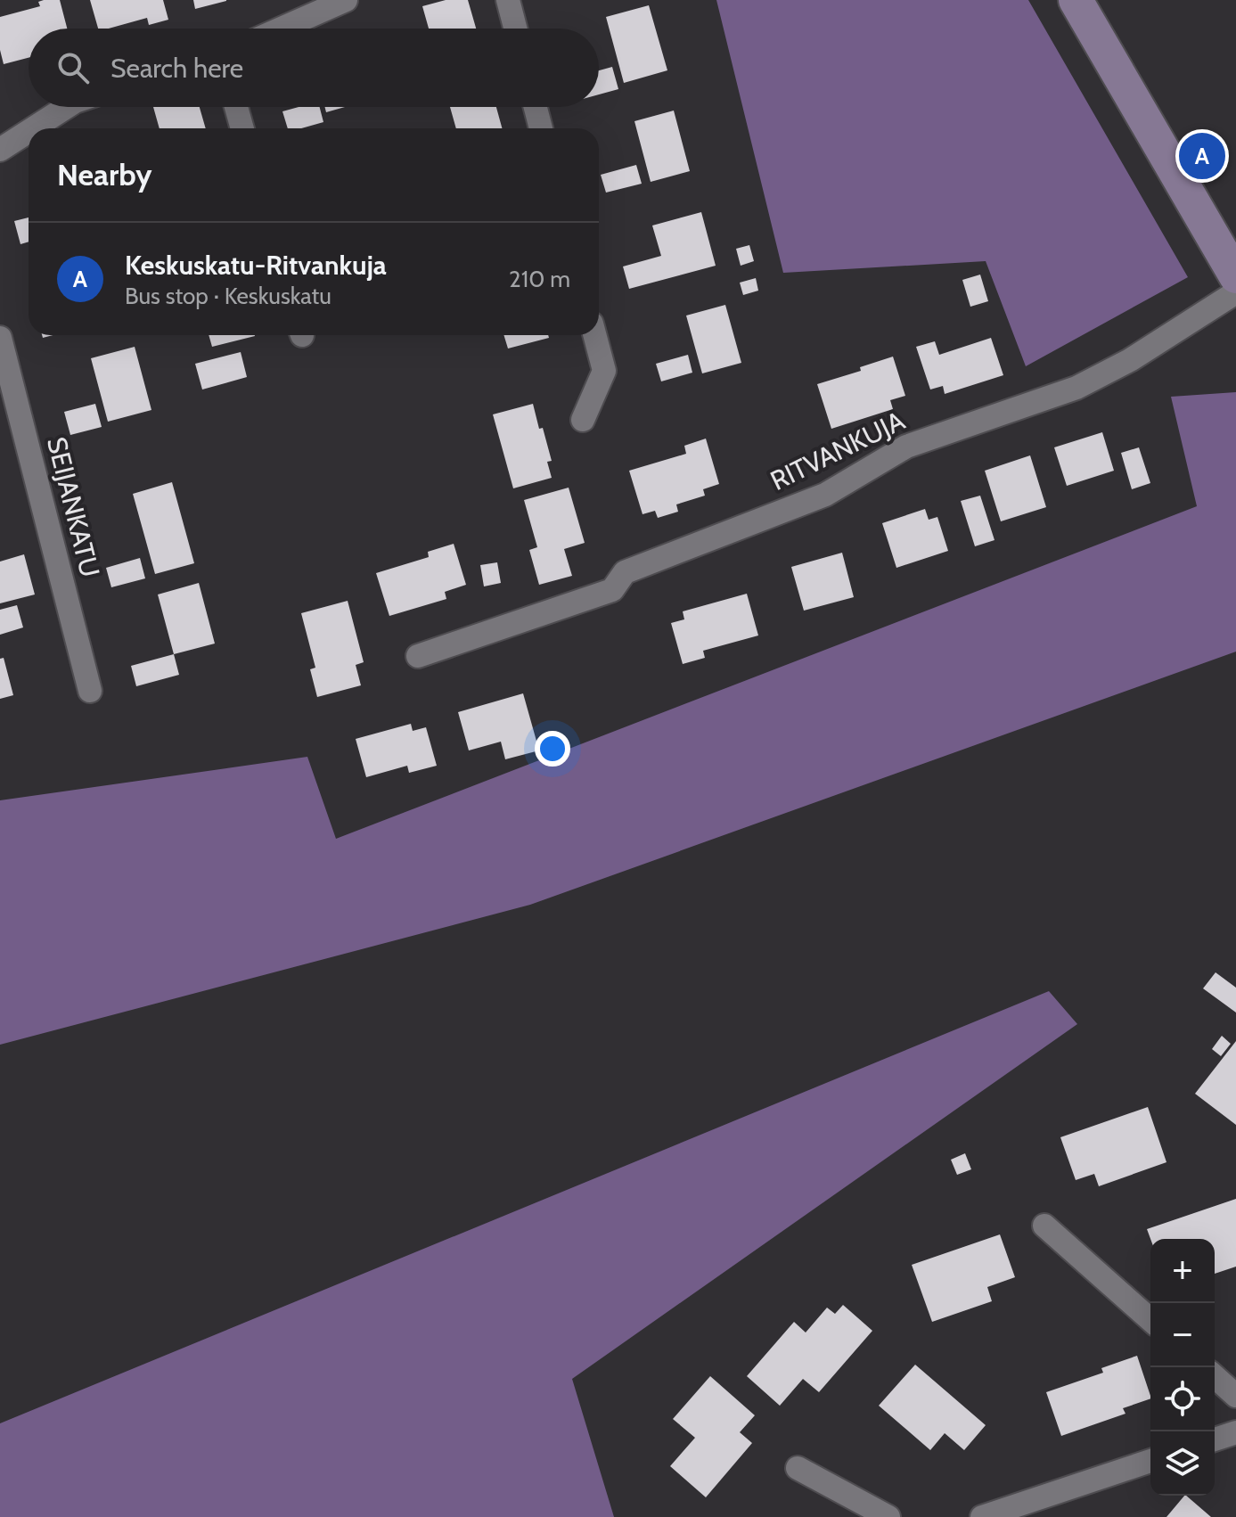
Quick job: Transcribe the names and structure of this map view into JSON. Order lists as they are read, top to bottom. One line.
{"streets":{"street":["RITVANKUJA","SEIJANKATU"]},"page":{"search":"Search here","heading":"Nearby","pins":"A","list":[{"mark":"A","name":"Keskuskatu-Ritvankuja","note":"Bus stop · Keskuskatu","value":"210 m"}],"map_buttons":["+","−"]}}
